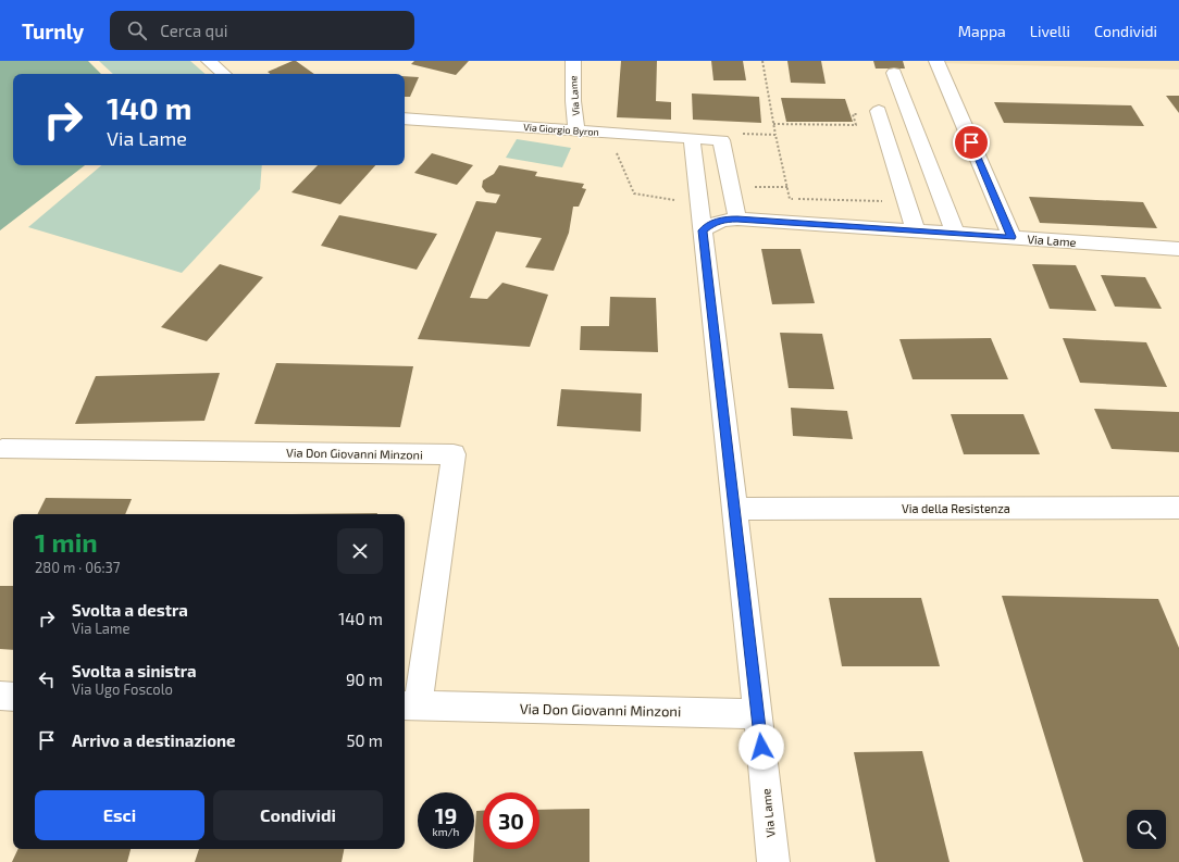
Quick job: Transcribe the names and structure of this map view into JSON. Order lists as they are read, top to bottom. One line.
{"streets":{"street":["Via Lame","Via Giorgio Byron","Via Don Giovanni Minzoni","Via della Resistenza"]},"crossings":[["Via Lame","Via Giorgio Byron"],["Via Lame","Via Don Giovanni Minzoni"],["Via Lame","Via della Resistenza"]],"page":{"header":"Turnly","search":"Cerca qui","nav":["Mappa","Livelli","Condividi"],"turn":["140 m","Via Lame"],"heading":["1 min","280 m · 06:37"],"list":[{"name":"Svolta a destra","note":"Via Lame","value":"140 m"},{"name":"Svolta a sinistra","note":"Via Ugo Foscolo","value":"90 m"},{"name":"Arrivo a destinazione","value":"50 m"}],"buttons":["Esci","Condividi"],"speed":"19 km/h","limit":"30"}}
